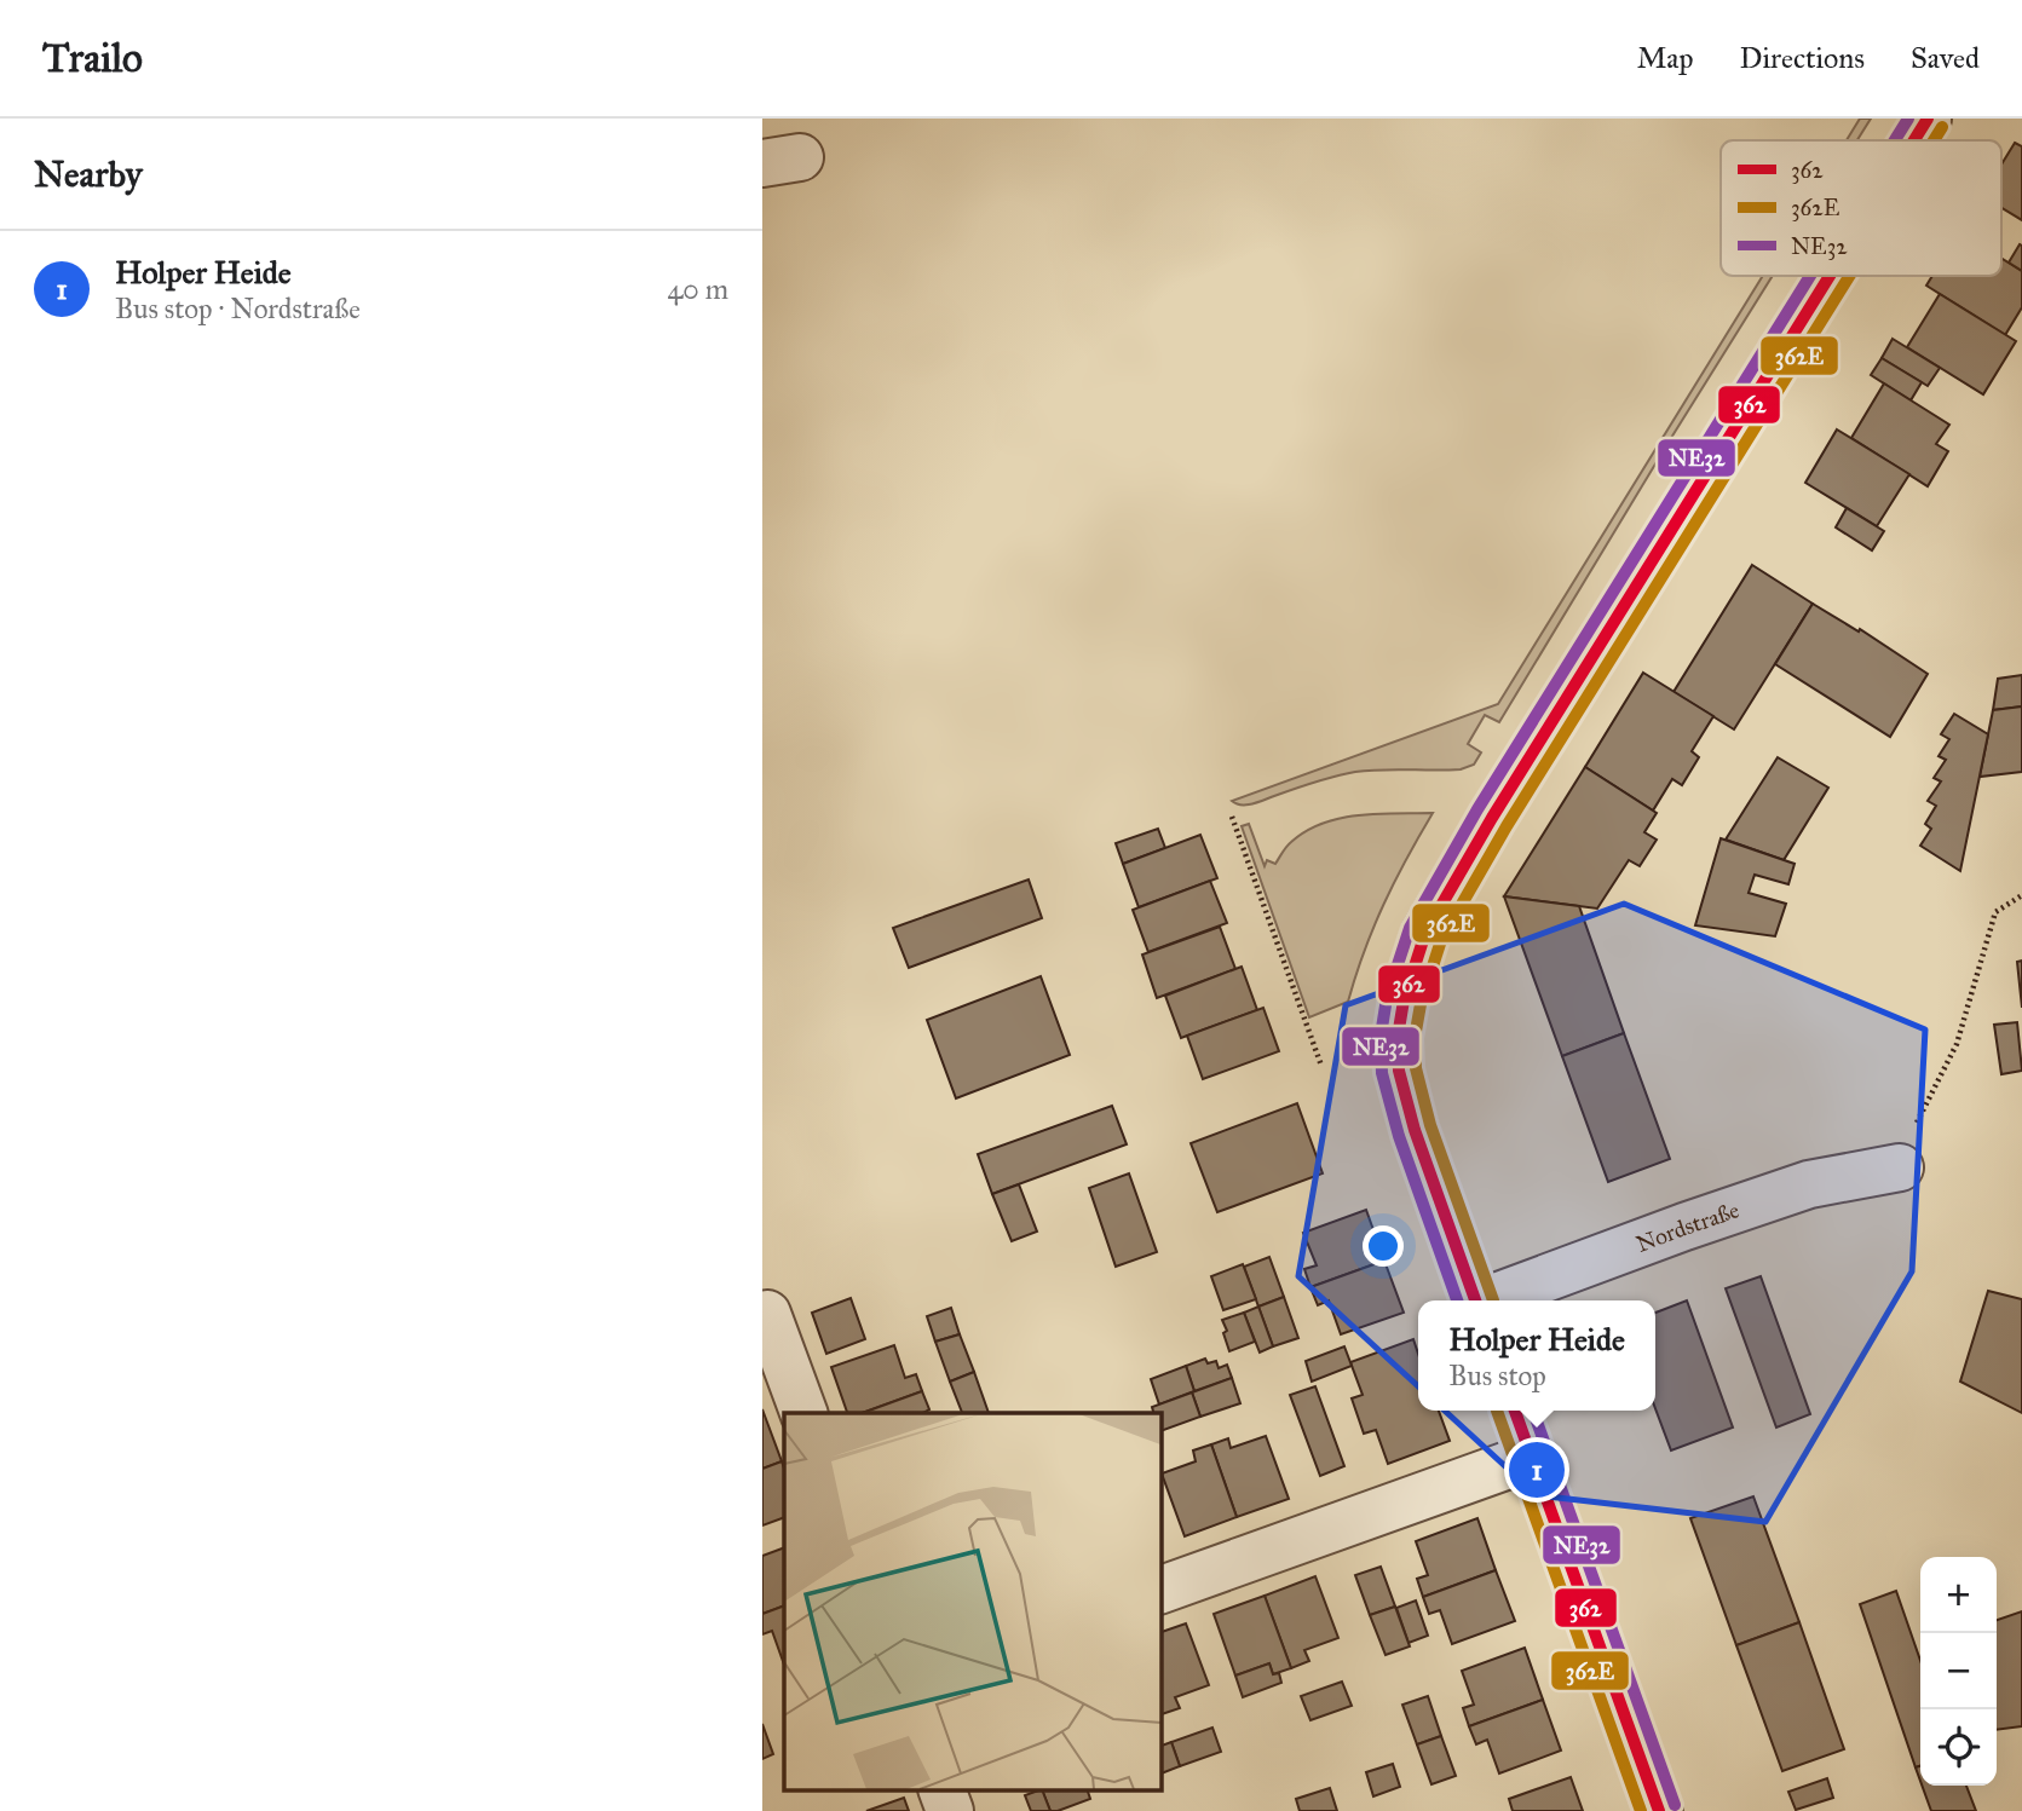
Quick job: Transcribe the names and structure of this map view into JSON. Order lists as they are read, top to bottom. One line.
{"streets":{"street":["Nordstraße"]},"lines":["transit line 362","transit line NE32","transit line 362E"],"legend":["362","362E","NE32"],"page":{"header":"Trailo","nav":["Map","Directions","Saved"],"heading":"Nearby","list":[{"mark":"1","name":"Holper Heide","note":"Bus stop · Nordstraße","value":"40 m"}],"popup":["Holper Heide","Bus stop"],"pins":"1","map_buttons":["+","−"]}}
